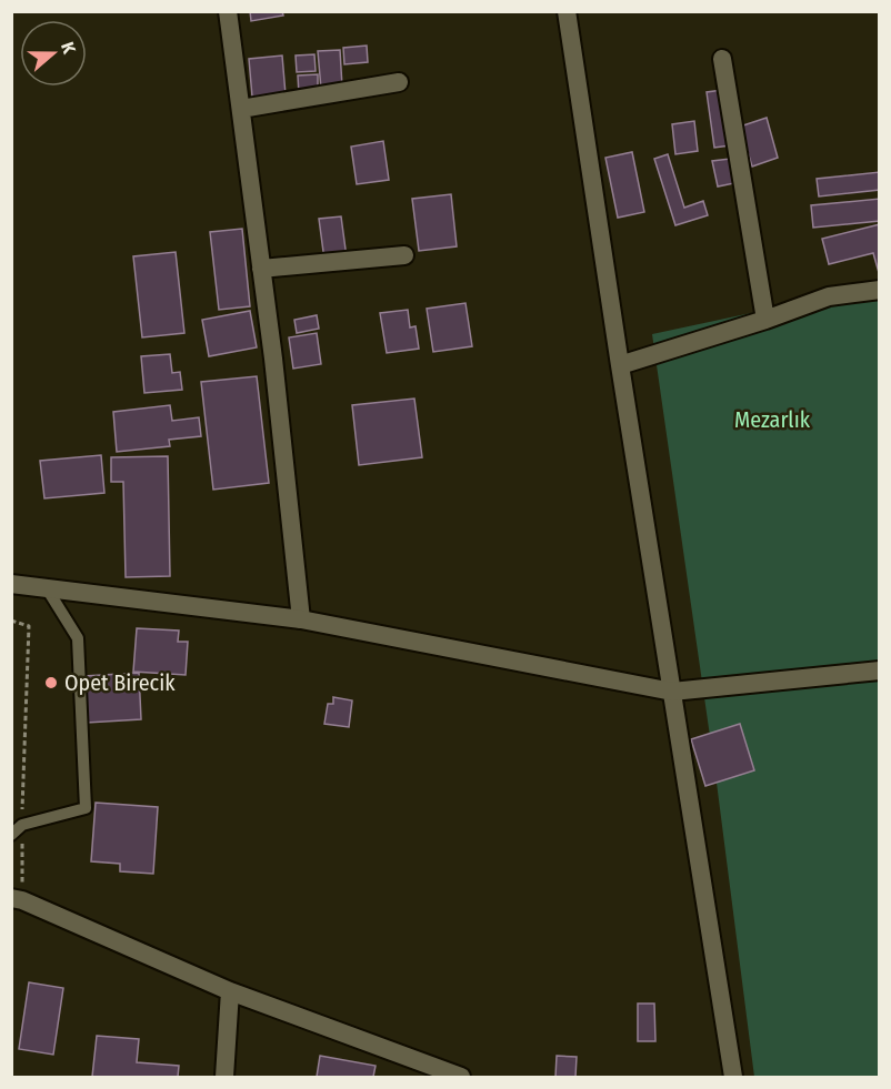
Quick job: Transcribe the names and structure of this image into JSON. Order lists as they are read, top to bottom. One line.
{"parks":["Mezarlık"],"places":["Opet Birecik"],"north":"right"}
